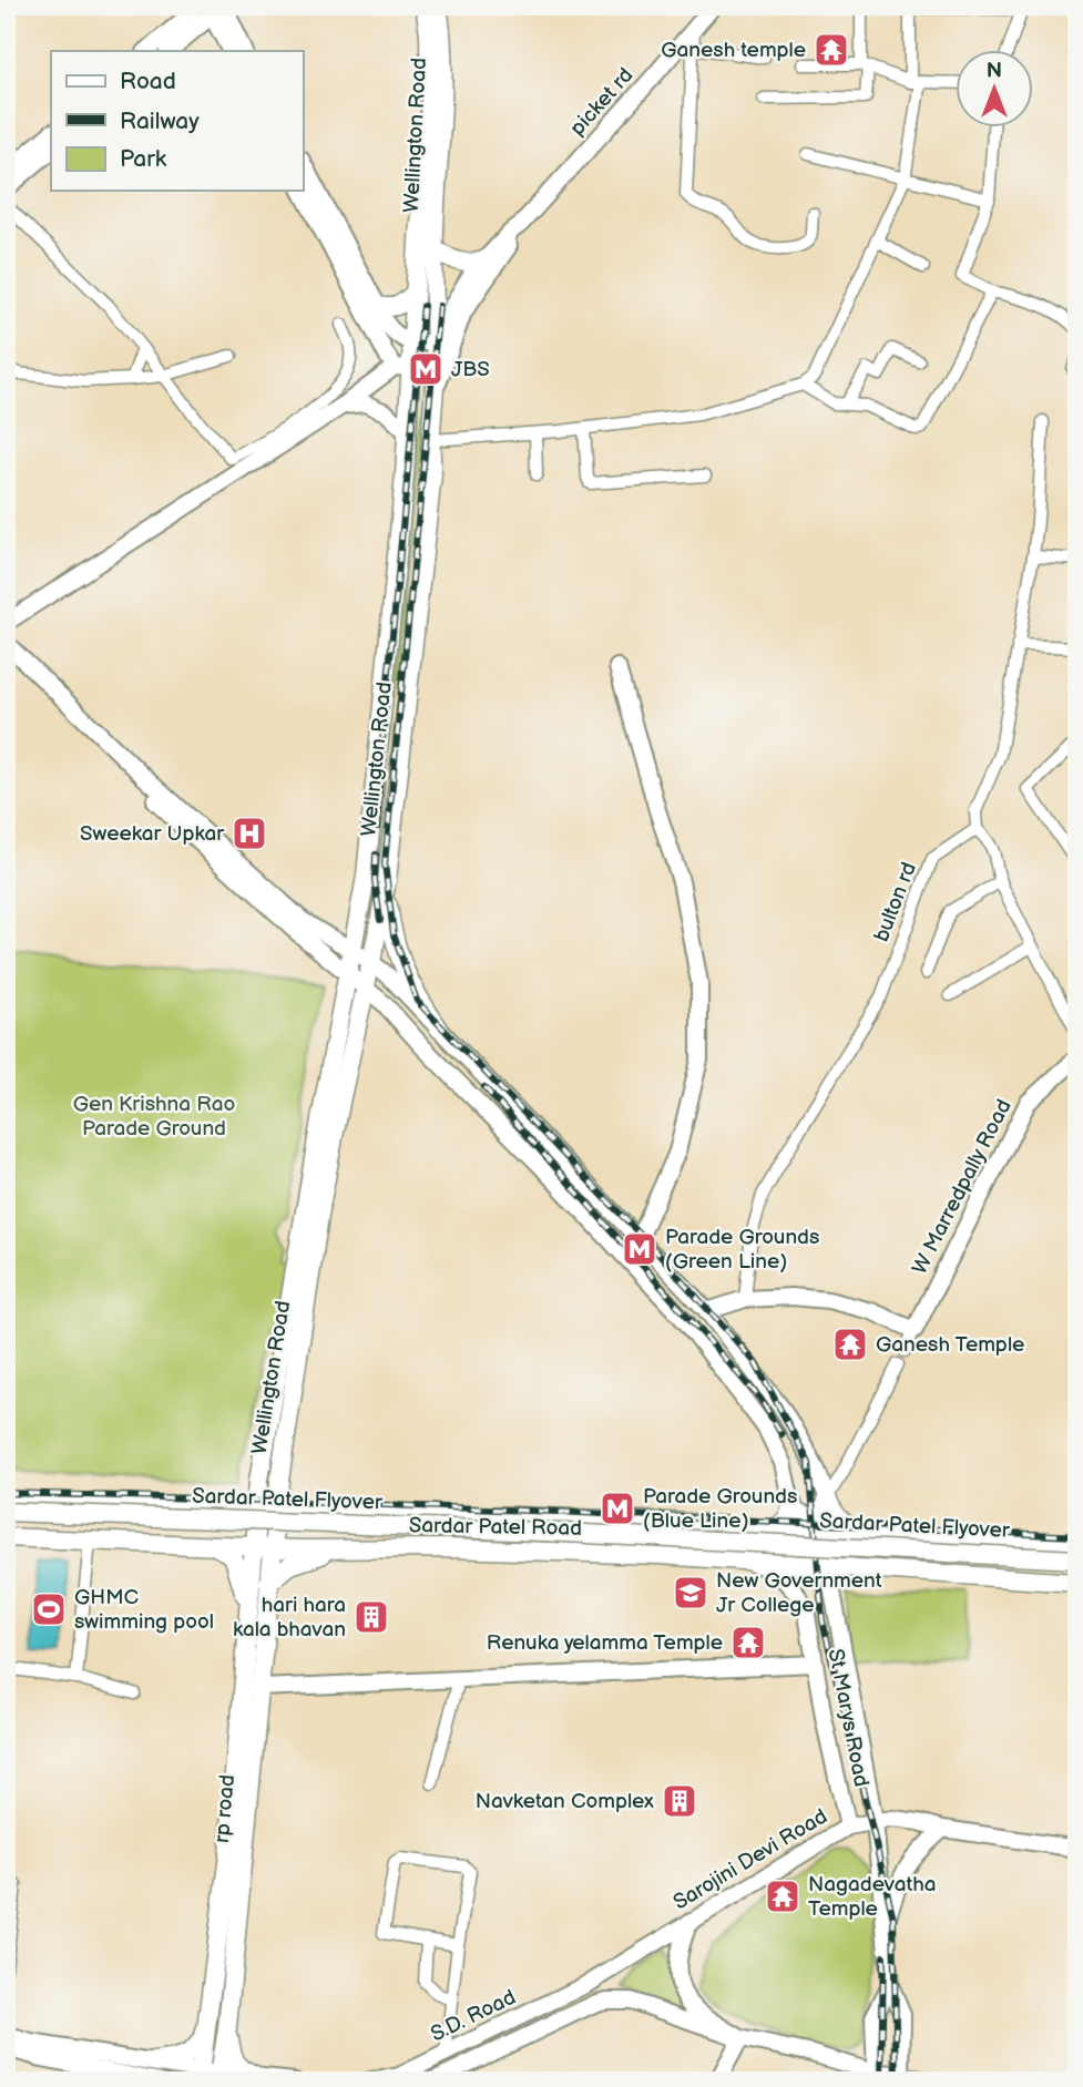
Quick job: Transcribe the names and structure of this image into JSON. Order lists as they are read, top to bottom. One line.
{"streets":{"main road":["picket rd","Wellington Road","W Marredpally Road","Sardar Patel Flyover","Sardar Patel Road","St Marys Road","rp road","Sarojini Devi Road","S.D. Road"],"street":["bulton rd"]},"crossings":[["picket rd","Wellington Road"],["Wellington Road","Sardar Patel Road"],["Wellington Road","St Marys Road"],["Wellington Road","rp road"],["Sardar Patel Road","St Marys Road"],["Sardar Patel Road","rp road"],["St Marys Road","rp road"],["St Marys Road","Sarojini Devi Road"],["Sarojini Devi Road","S.D. Road"]],"parks":["Gen Krishna Rao Parade Ground"],"places":{"temple":["Ganesh temple","Ganesh Temple","Renuka yelamma Temple","Nagadevatha Temple"],"metro station":["JBS","Parade Grounds (Green Line)","Parade Grounds (Blue Line)"],"hospital":["Sweekar Upkar"],"school or university":["New Government Jr College"],"sports":["GHMC swimming pool"],"building":["hari hara kala bhavan","Navketan Complex"]},"legend":["Road","Railway","Park"],"north":"top"}
